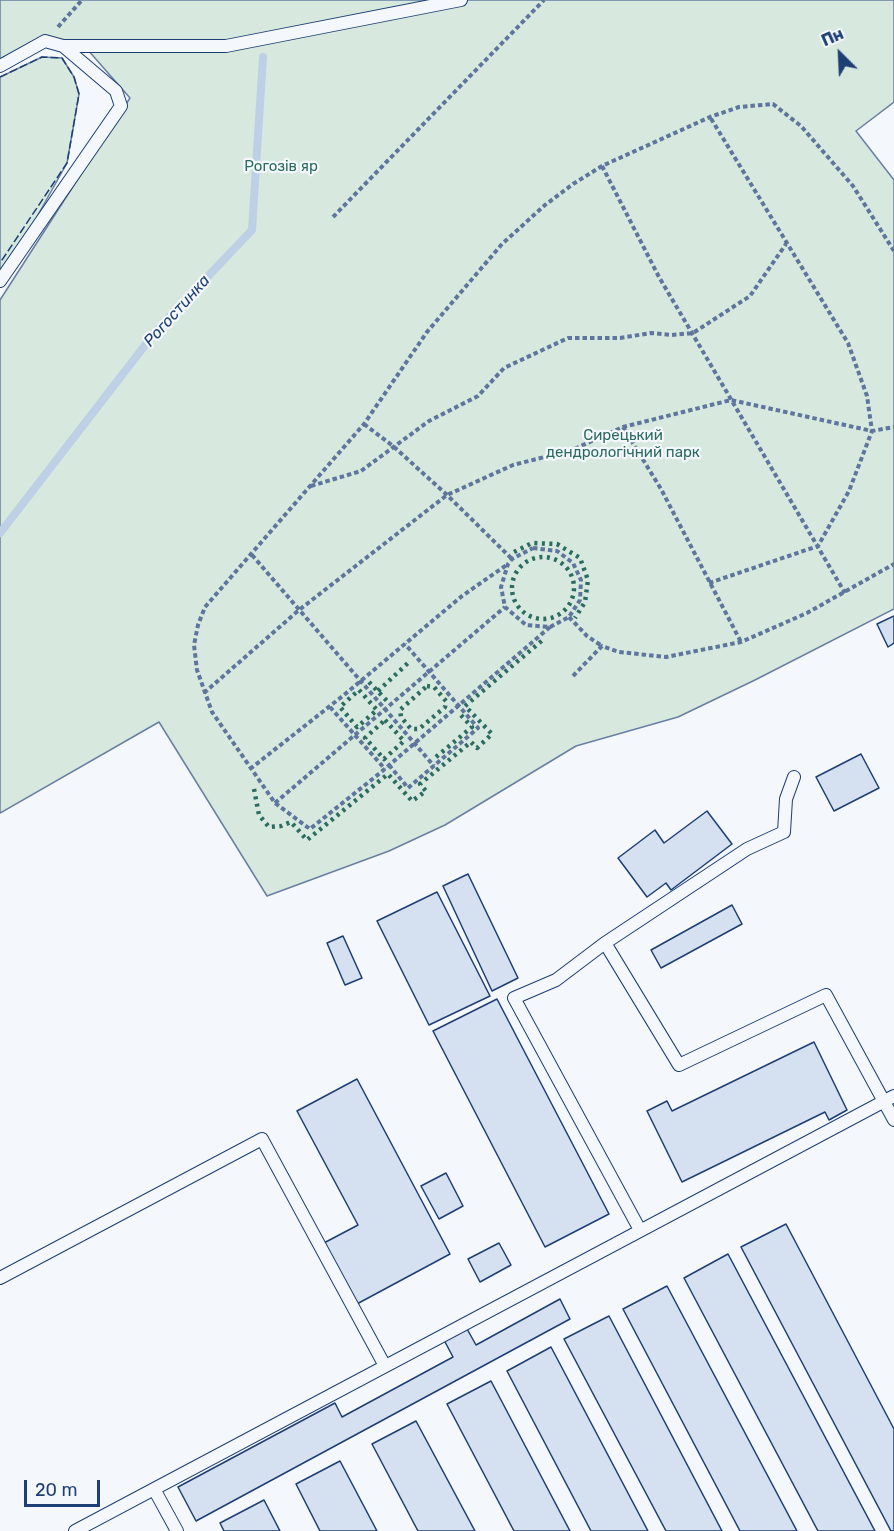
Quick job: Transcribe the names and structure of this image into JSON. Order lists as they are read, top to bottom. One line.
{"water":["Рогостинка"],"parks":["Рогозів яр","Сирецький дендрологічний парк"],"scale_bar":"20 m","north":"top left"}
